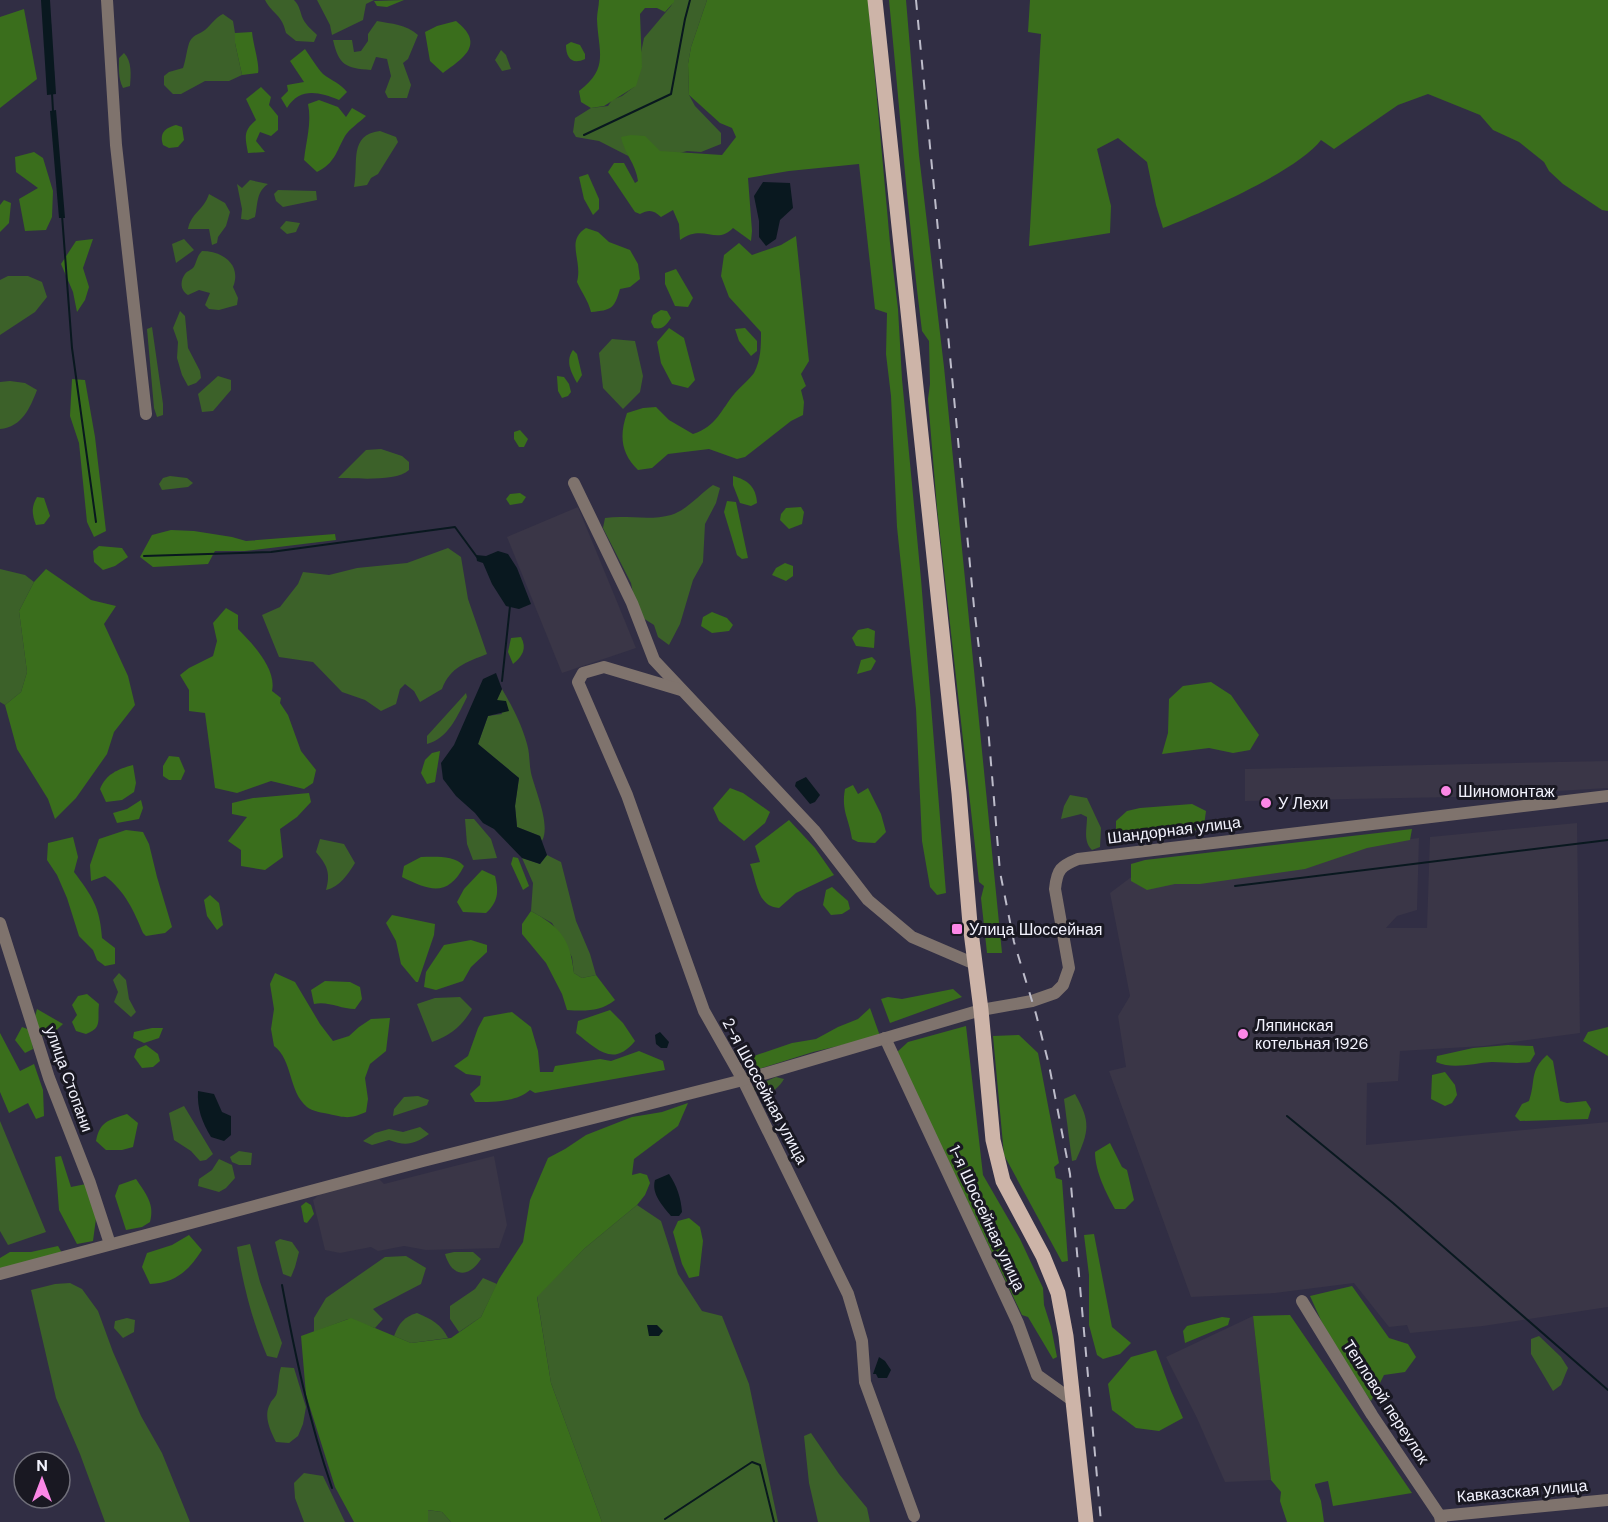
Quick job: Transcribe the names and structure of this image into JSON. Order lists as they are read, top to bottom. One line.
{"streets":{"street":["Шандорная улица","улица Стопани","2-я Шоссейная улица","1-я Шоссейная улица","Тепловой переулок","Кавказская улица"]},"crossings":[["Тепловой переулок","Кавказская улица"]],"places":{"other":["Шиномонтаж","У Лехи","Ляпинская котельная 1926"],"transit":["Улица Шоссейная"]},"north":"top"}
